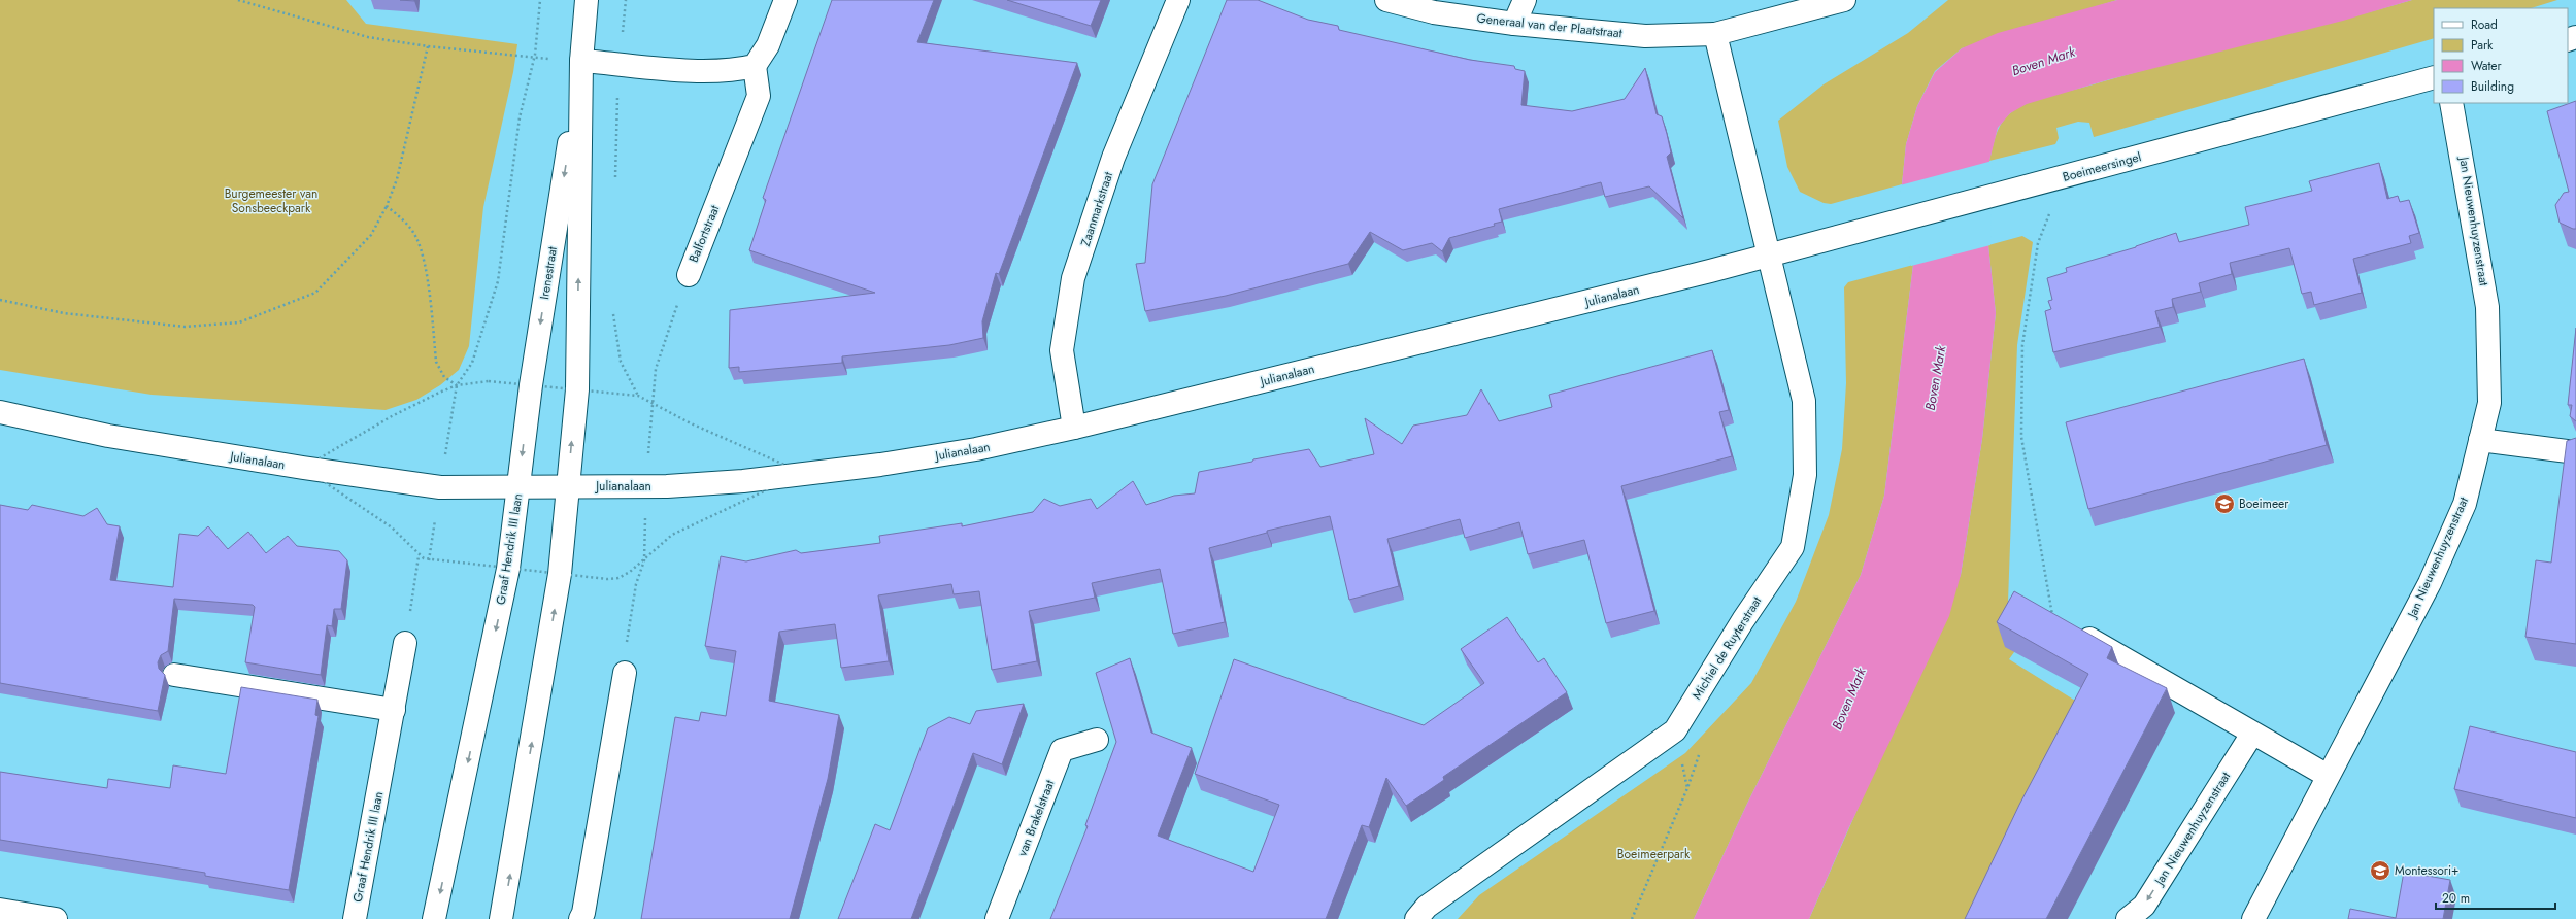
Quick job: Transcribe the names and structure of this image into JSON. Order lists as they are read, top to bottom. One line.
{"streets":{"street":["Generaal van der Plaatstraat","Boeimeersingel","Zaanmarkstraat","Jan Nieuwenhuyzenstraat","Balfortstraat","Irenestraat","Julianalaan","Graaf Hendrik III laan","Michiel de Ruyterstraat","van Brakelstraat"]},"crossings":[["Boeimeersingel","Julianalaan"],["Boeimeersingel","Michiel de Ruyterstraat"],["Zaanmarkstraat","Julianalaan"],["Balfortstraat","Julianalaan"],["Irenestraat","Julianalaan"],["Irenestraat","Graaf Hendrik III laan"],["Julianalaan","Graaf Hendrik III laan"],["Julianalaan","Michiel de Ruyterstraat"]],"water":["Boven Mark"],"parks":["Burgemeester van Sonsbeeckpark","Boeimeerpark"],"places":{"school or university":["Boeimeer","Montessori+"]},"legend":["Road","Park","Water","Building"],"scale_bar":"20 m"}
